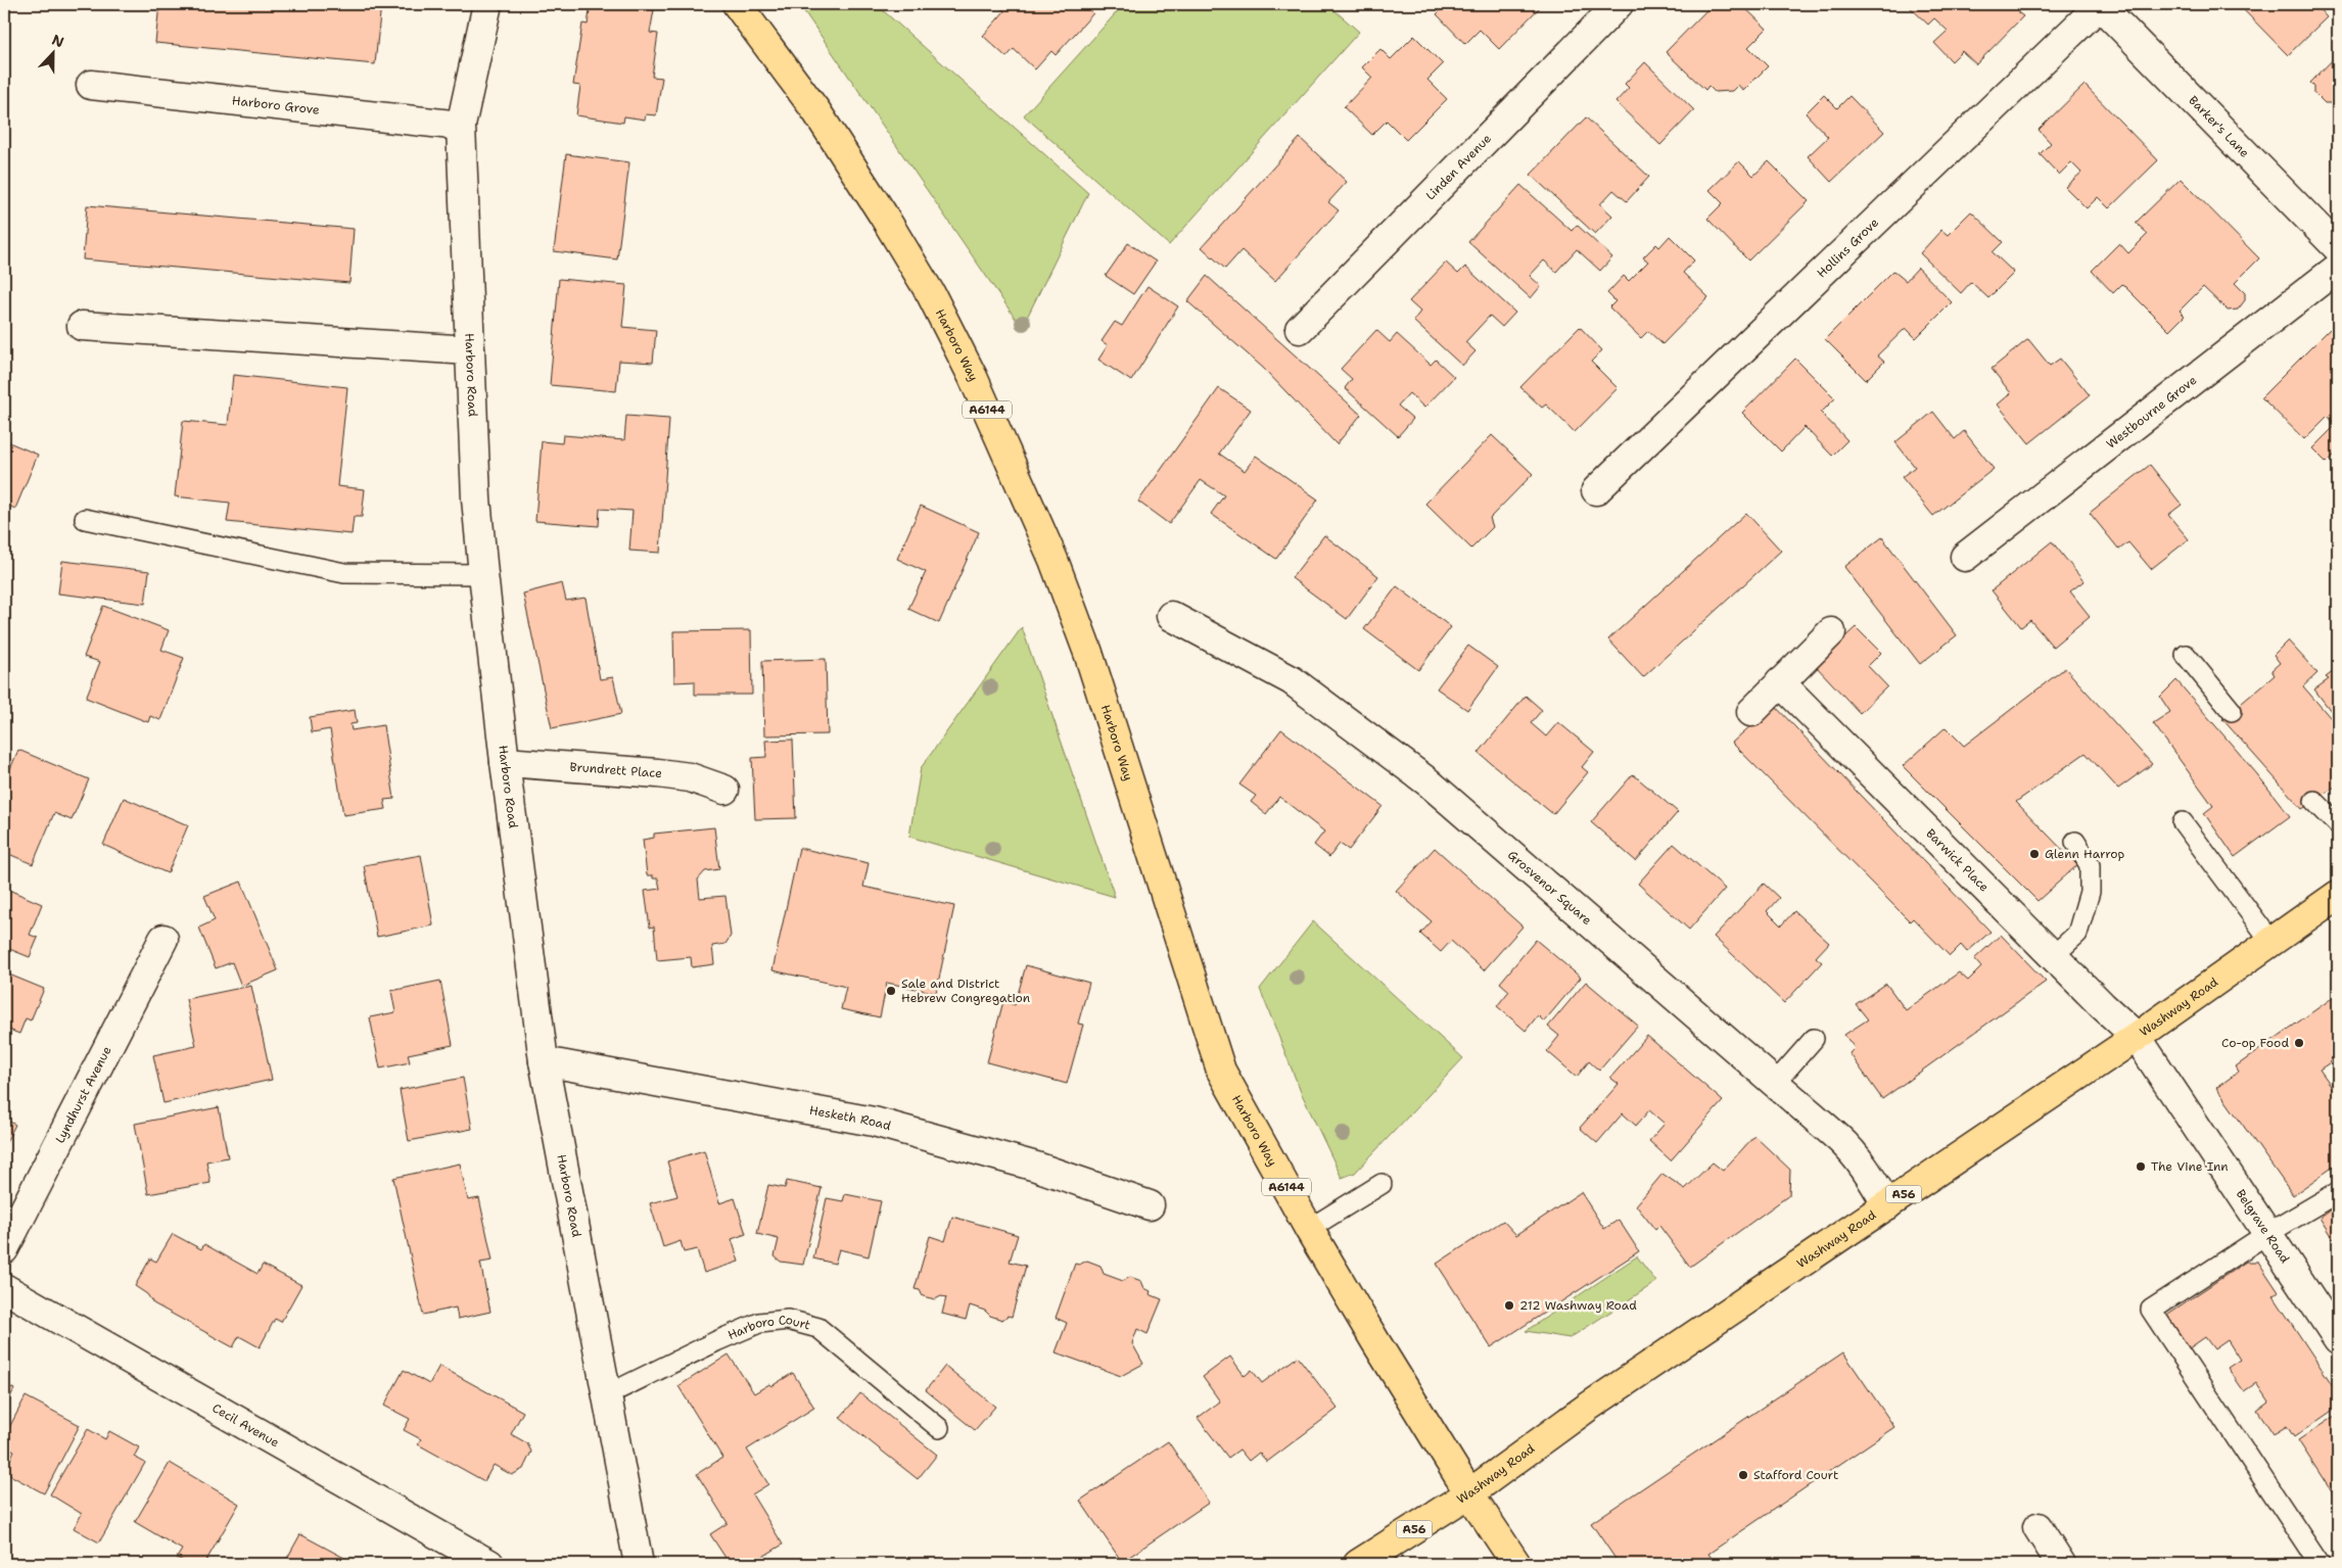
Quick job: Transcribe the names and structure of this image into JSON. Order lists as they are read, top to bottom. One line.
{"streets":{"main road":["Harboro Way","A6144","Washway Road","A56"],"street":["Harboro Grove","Barker's Lane","Linden Avenue","Hollins Grove","Harboro Road","Westbourne Grove","Brundrett Place","Barwick Place","Grosvenor Square","Lyndhurst Avenue","Hesketh Road","Belgrave Road","Cecil Avenue"],"lane":["Harboro Court"]},"crossings":[["Harboro Grove","Harboro Road"],["Barker's Lane","Hollins Grove"],["Harboro Way","A6144"],["Harboro Way","Washway Road"],["Harboro Road","Brundrett Place"],["Harboro Road","Hesketh Road"],["Harboro Road","Harboro Court"],["A6144","Washway Road"],["Barwick Place","Washway Road"],["Barwick Place","Belgrave Road"],["Grosvenor Square","Washway Road"],["Washway Road","Belgrave Road"]],"places":["Glenn Harrop","Sale and District Hebrew Congregation","Co-op Food","The Vine Inn","212 Washway Road","Stafford Court"],"north":"top"}
